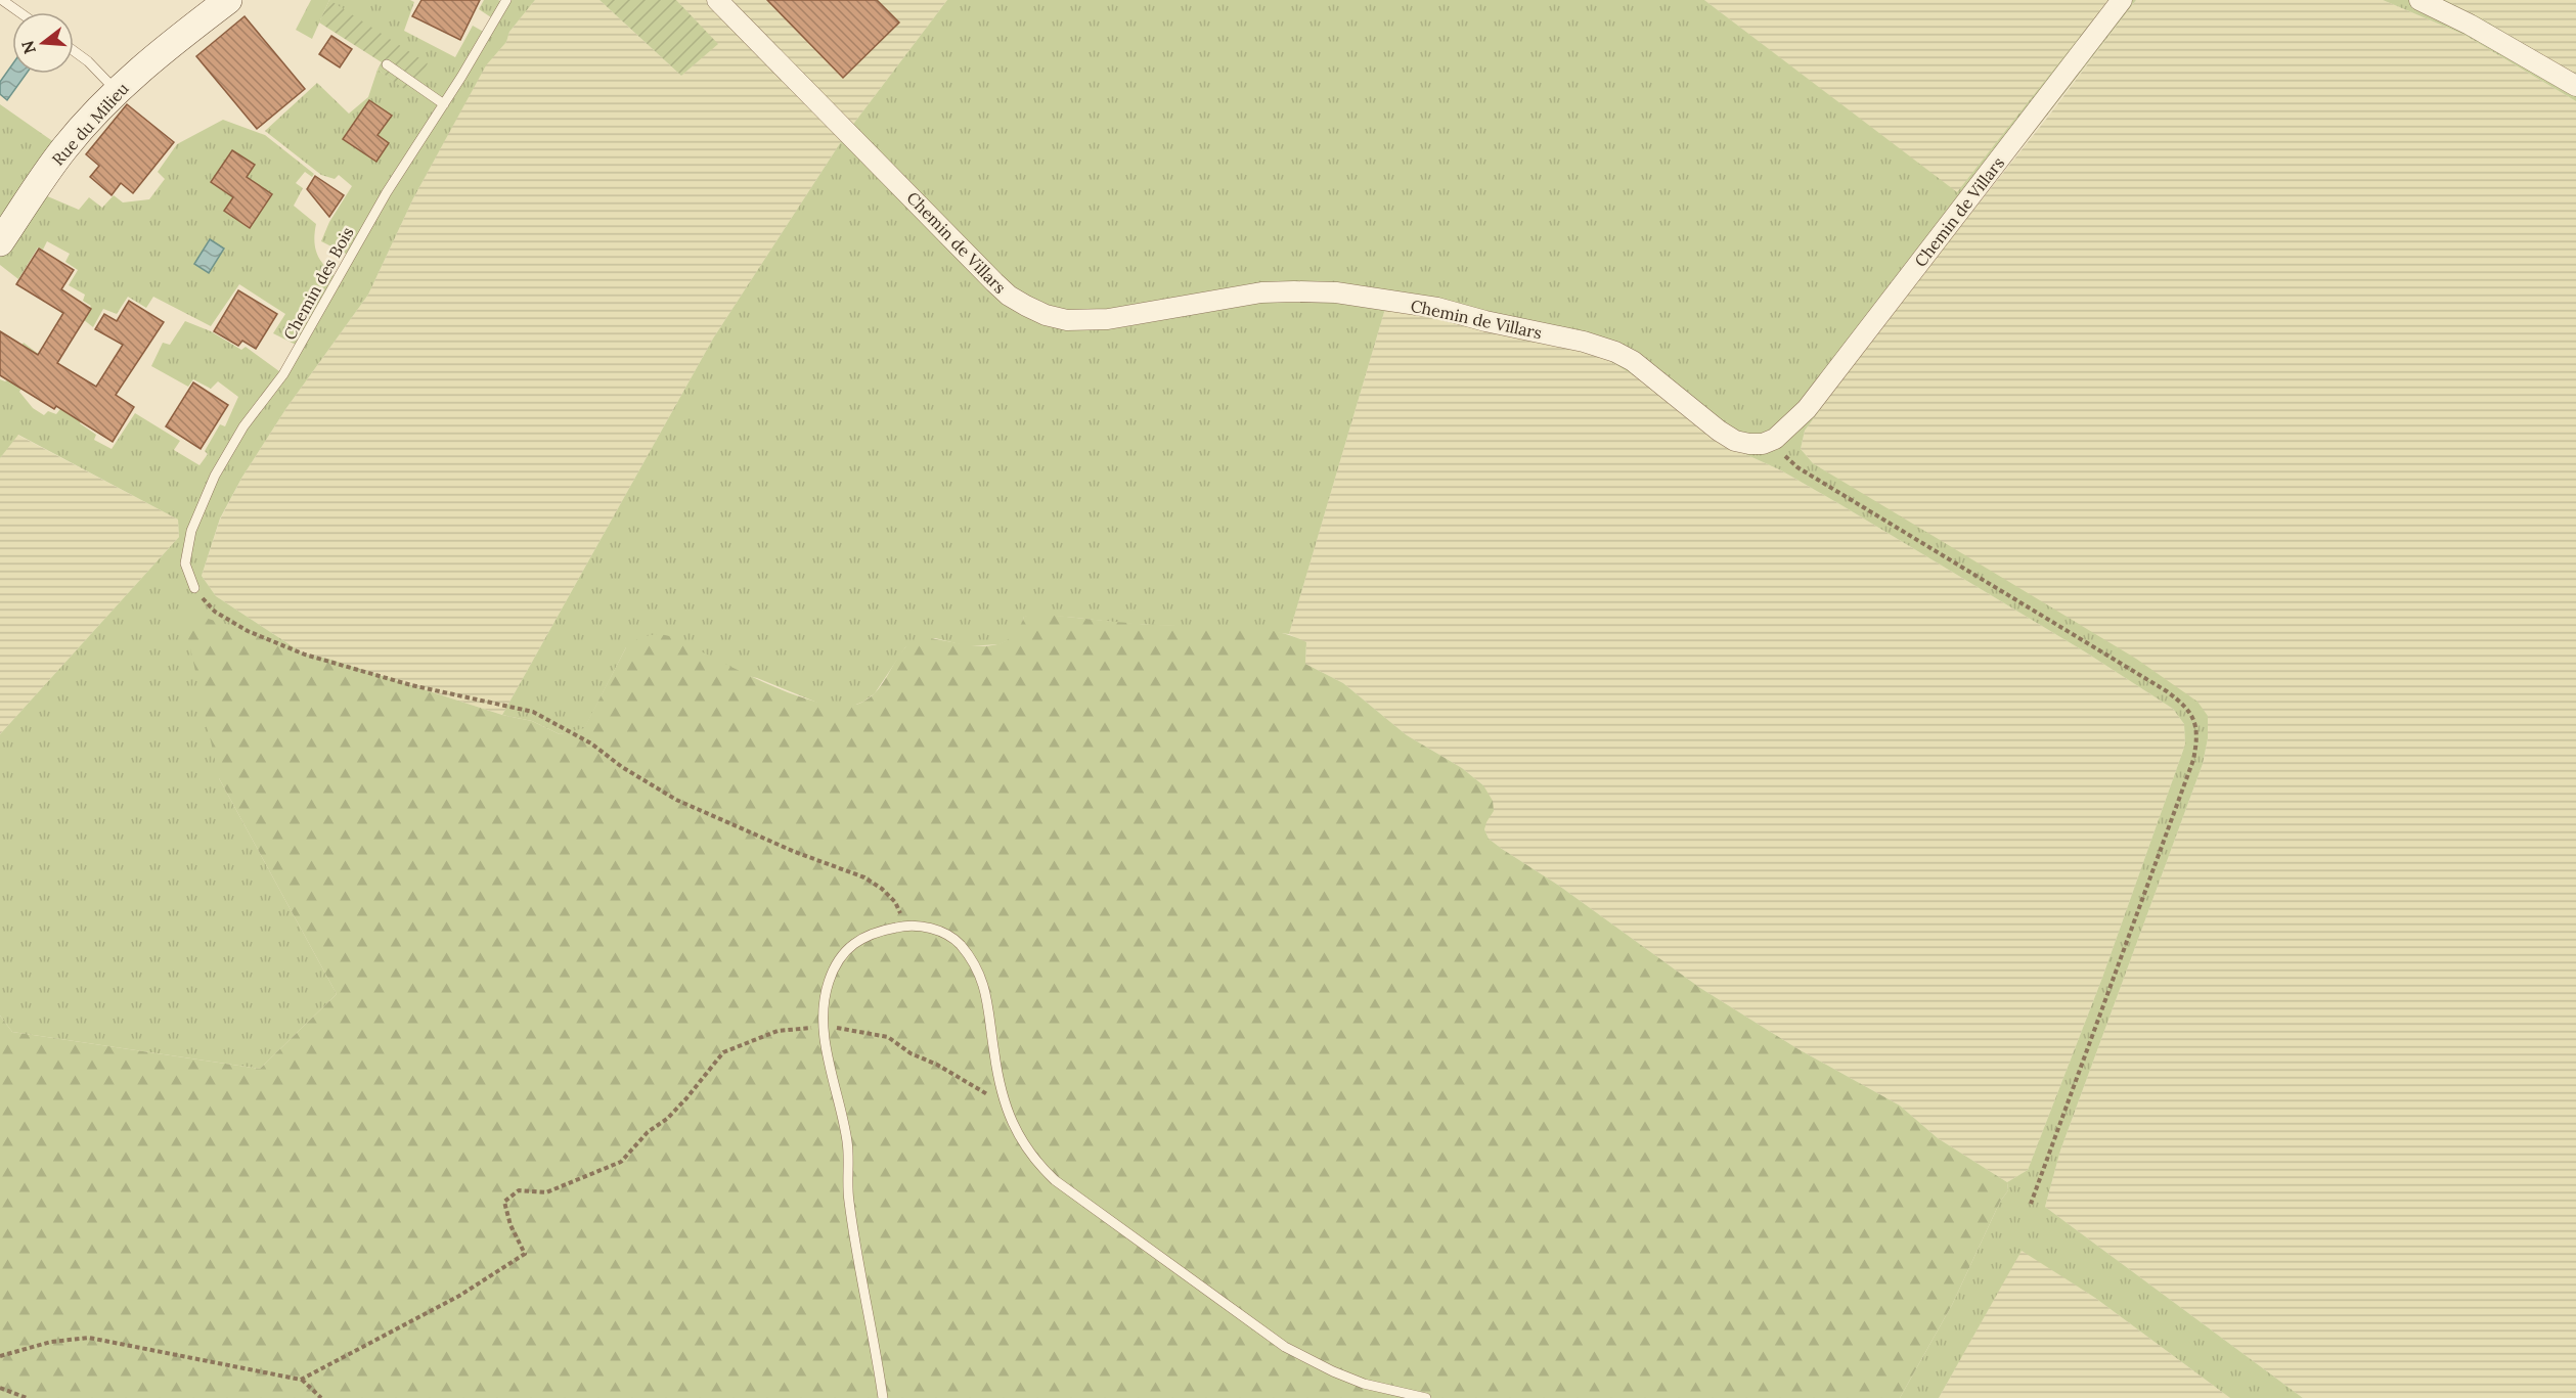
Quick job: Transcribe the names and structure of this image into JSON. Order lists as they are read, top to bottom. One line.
{"streets":{"street":["Rue du Milieu","Chemin de Villars"],"lane":["Chemin des Bois"]},"north":"left"}
